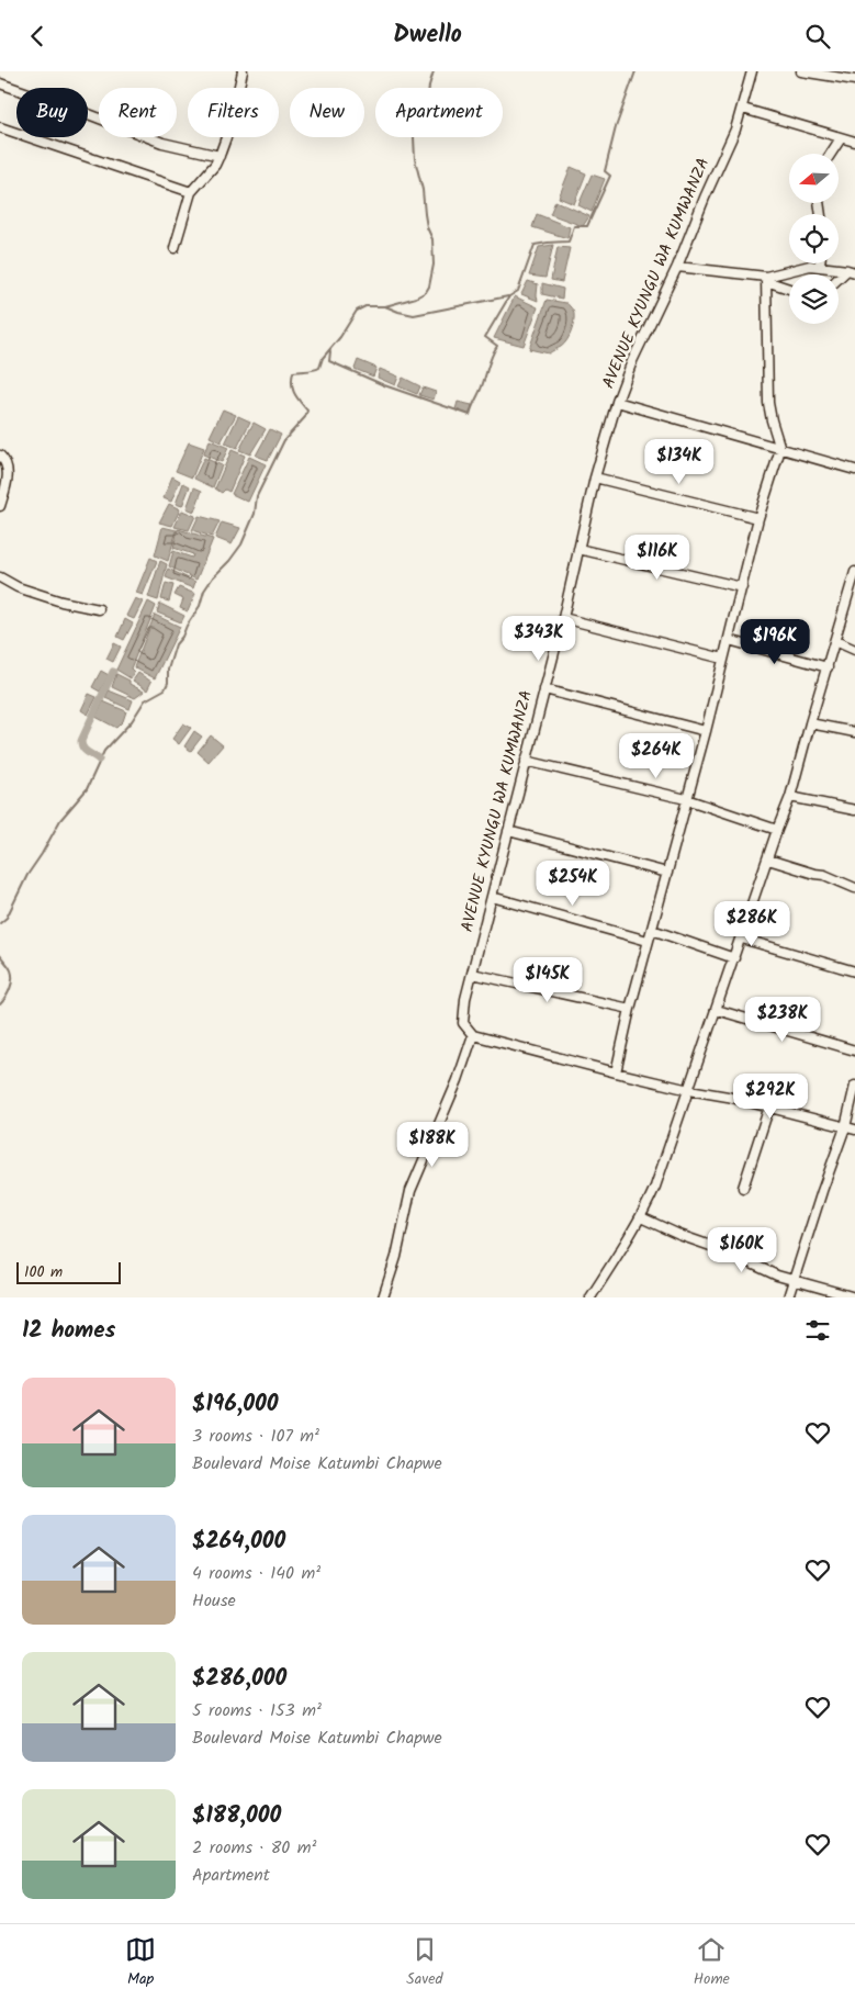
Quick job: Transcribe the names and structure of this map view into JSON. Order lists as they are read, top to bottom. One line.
{"streets":{"street":["AVENUE KYUNGU WA KUMWANZA"]},"scale_bar":"100 m","north":"left","page":{"header":"Dwello","chip":["Buy","Rent","Filters","New","Apartment"],"price":["$134K","$116K","$343K","$196K","$264K","$254K","$286K","$145K","$238K","$292K","$188K","$160K"],"scale":"100 m","heading":"12 homes","list":[{"name":"$196,000","note":"3 rooms · 107 m² · Boulevard Moise Katumbi Chapwe"},{"name":"$264,000","note":"4 rooms · 140 m² · House"},{"name":"$286,000","note":"5 rooms · 153 m² · Boulevard Moise Katumbi Chapwe"},{"name":"$188,000","note":"2 rooms · 80 m² · Apartment"}],"tabs":["Map","Saved","Home"]}}
